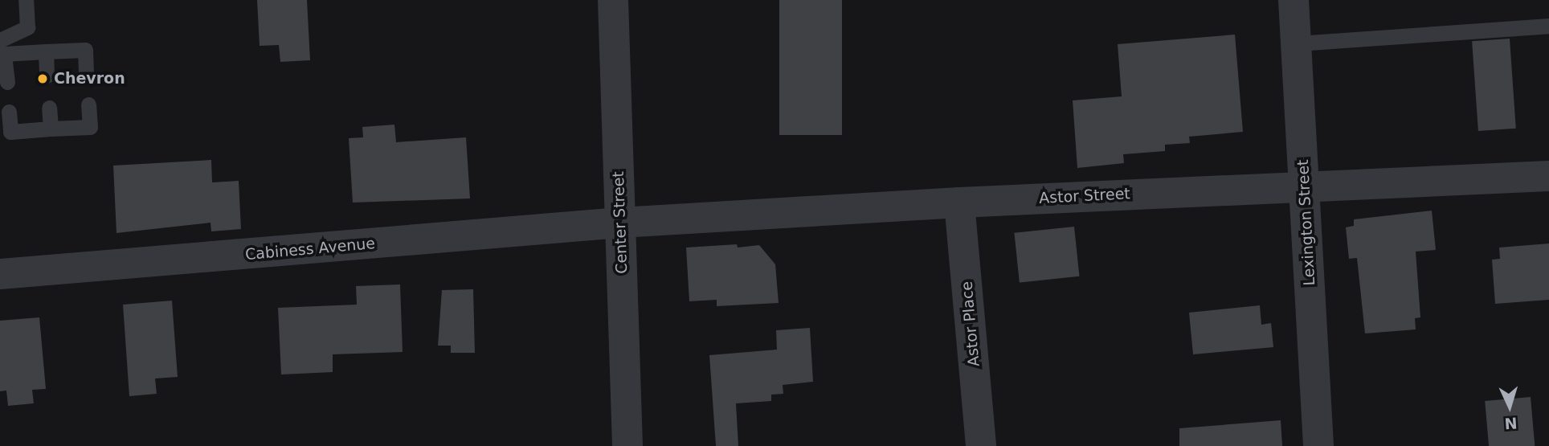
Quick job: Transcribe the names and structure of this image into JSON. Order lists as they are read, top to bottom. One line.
{"streets":{"street":["Astor Street","Center Street","Lexington Street","Cabiness Avenue","Astor Place"]},"crossings":[["Astor Street","Center Street"],["Astor Street","Lexington Street"],["Astor Street","Cabiness Avenue"],["Astor Street","Astor Place"],["Center Street","Cabiness Avenue"]],"places":["Chevron"],"north":"bottom"}
